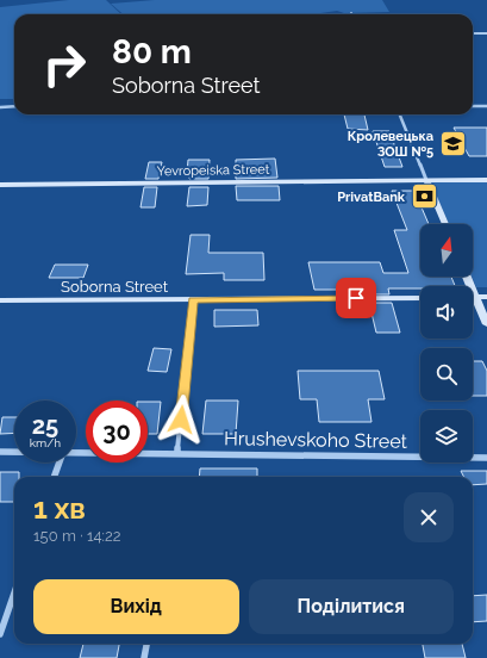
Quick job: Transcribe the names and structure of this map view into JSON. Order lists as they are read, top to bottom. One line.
{"streets":{"street":["Yevropeiska Street","Soborna Street","Hrushevskoho Street"]},"places":{"school or university":["Кролевецька ЗОШ №5"],"bank":["PrivatBank"]},"north":"top","page":{"turn":["80 m","Soborna Street"],"speed":"25 km/h","limit":"30","heading":["1 хв","150 m · 14:22"],"buttons":["Вихід","Поділитися"]}}
